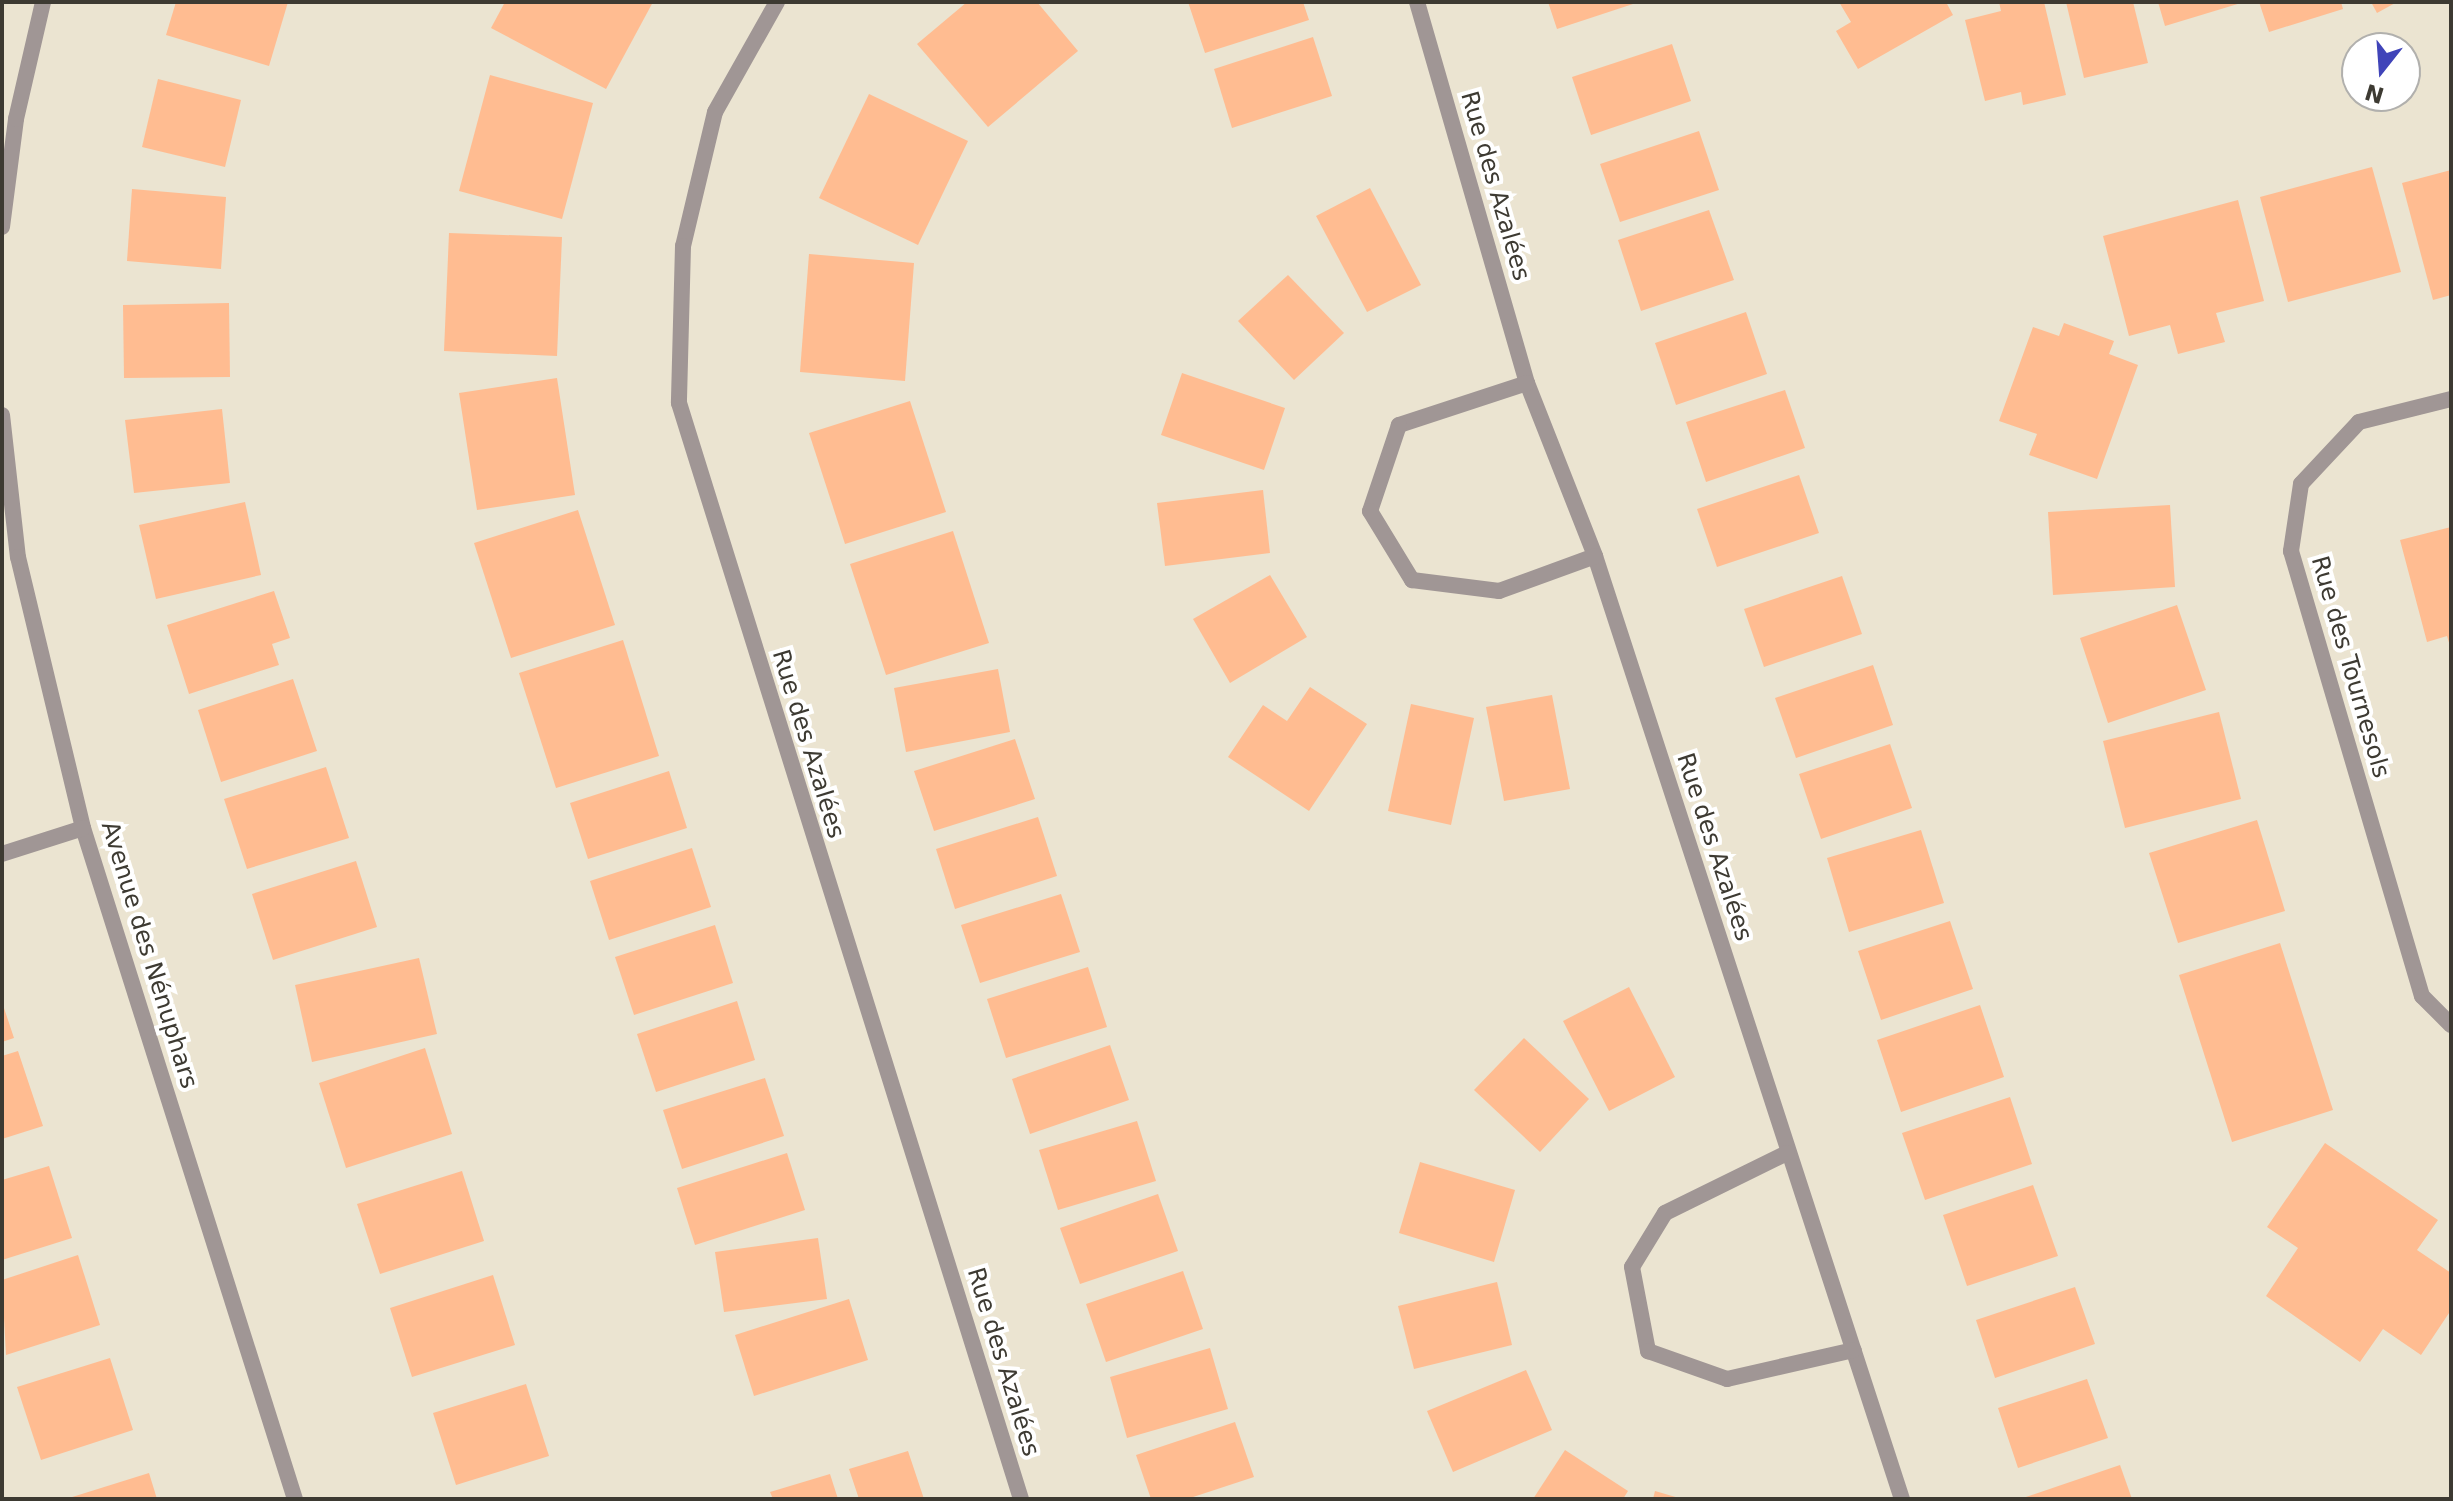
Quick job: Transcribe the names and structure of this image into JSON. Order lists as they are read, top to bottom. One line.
{"streets":{"street":["Rue des Azalées","Rue des Tournesols","Avenue des Nénuphars"]},"north":"bottom"}
